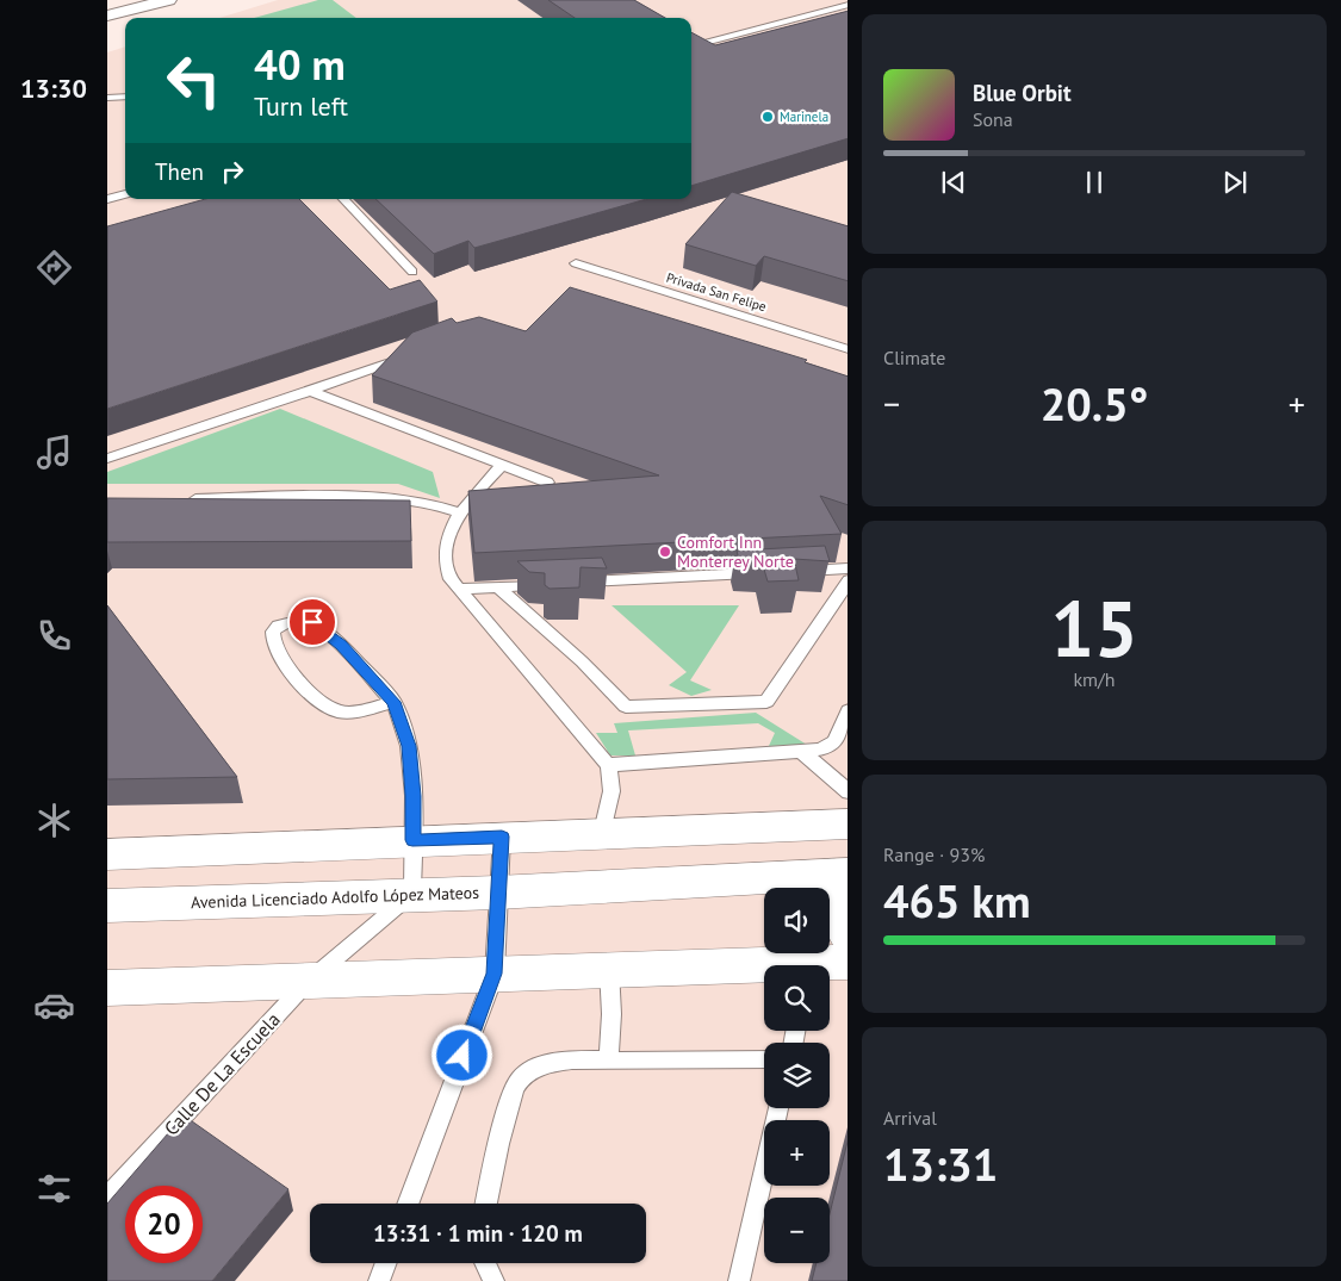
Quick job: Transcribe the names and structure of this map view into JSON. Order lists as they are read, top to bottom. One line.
{"streets":{"main road":["Avenida Licenciado Adolfo López Mateos"],"lane":["Privada San Felipe","Calle De La Escuela"]},"crossings":[["Avenida Licenciado Adolfo López Mateos","Calle De La Escuela"]],"places":["Marinela","Comfort Inn Monterrey Norte"],"page":{"tabs":"13:30","turn":["40 m","Turn left"],"song":["Blue Orbit","Sona"],"then":"Then","tile":["Climate",["15","km/h"],["Range · 93%","465 km"],["Arrival","13:31"]],"heat":["−","20.5°","+"],"map_buttons":["+","−"],"limit":"20","trip":"13:31 · 1 min · 120 m"}}
